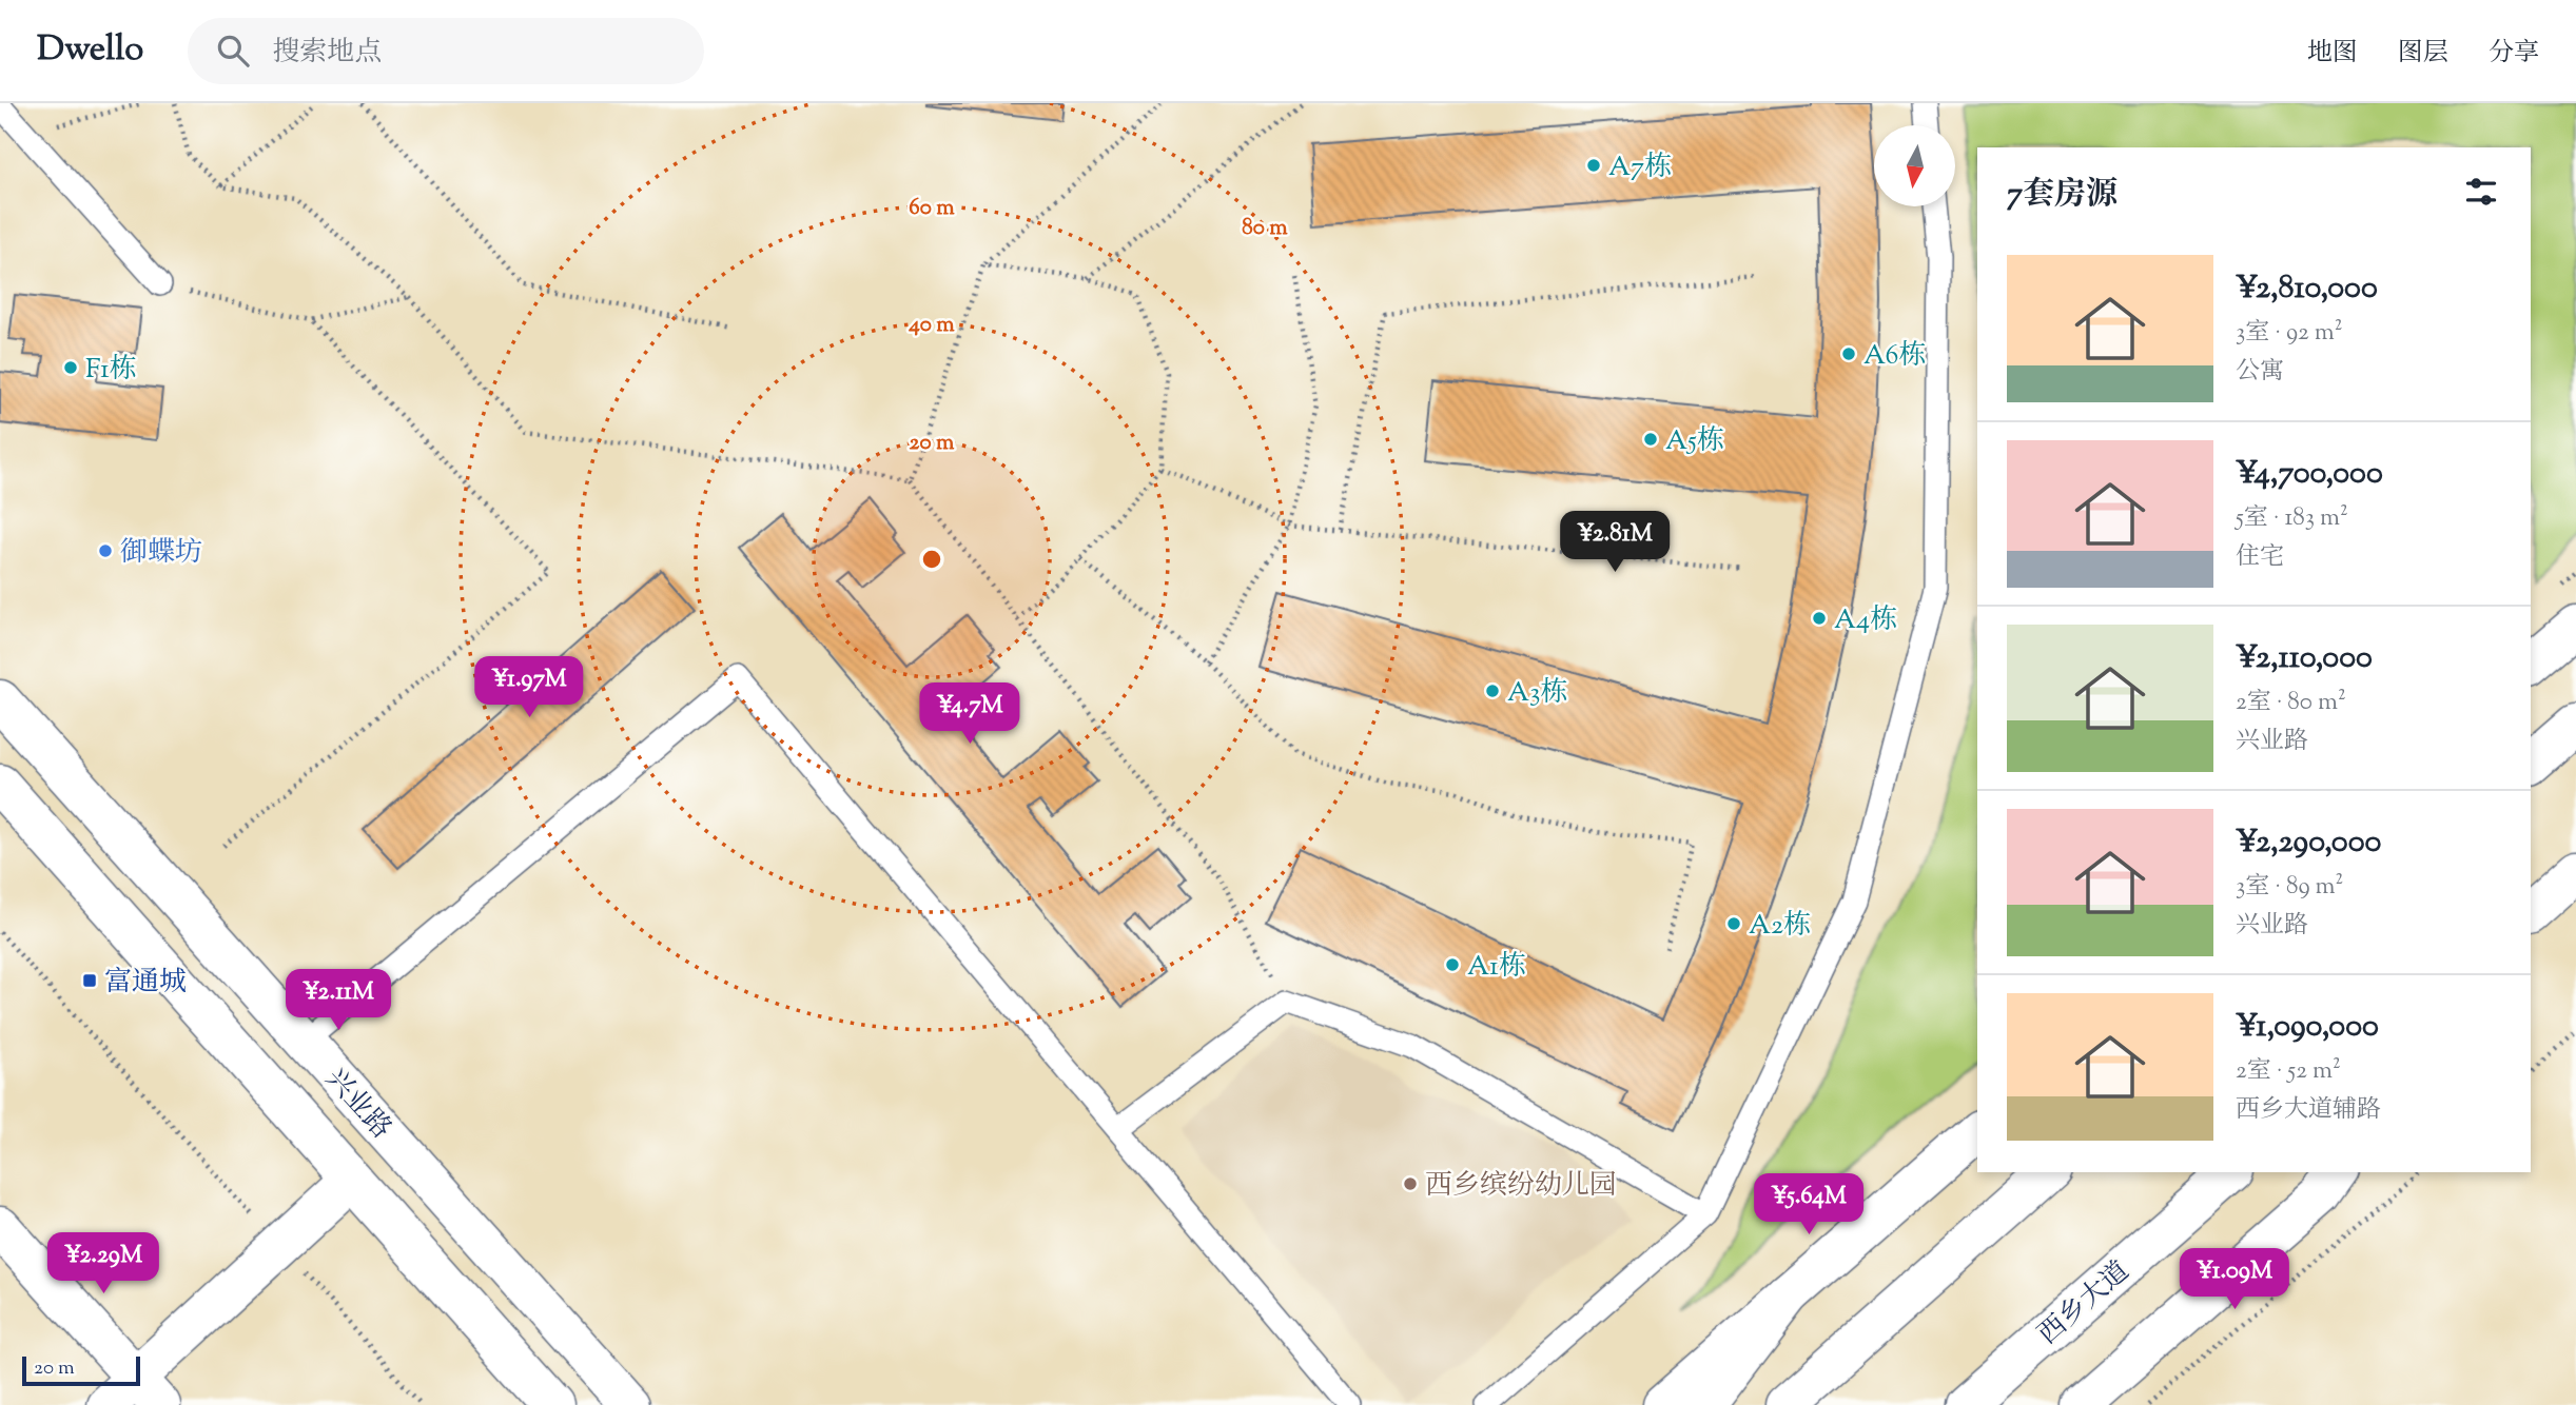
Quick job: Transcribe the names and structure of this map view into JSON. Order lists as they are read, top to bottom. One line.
{"streets":{"main road":["兴业路","西乡大道"]},"places":{"other":["A7栋","A6栋","F1栋","A5栋","御蝶坊","A4栋","A3栋","A2栋","A1栋","西乡缤纷幼儿园"],"transit":["富通城"]},"scale_bar":"20 m","north":"bottom","page":{"header":"Dwello","search":"搜索地点","nav":["地图","图层","分享"],"heading":"7套房源","list":[{"name":"¥2,810,000","note":"3室 · 92 m² · 公寓"},{"name":"¥4,700,000","note":"5室 · 183 m² · 住宅"},{"name":"¥2,110,000","note":"2室 · 80 m² · 兴业路"},{"name":"¥2,290,000","note":"3室 · 89 m² · 兴业路"},{"name":"¥1,090,000","note":"2室 · 52 m² · 西乡大道辅路"}],"price":["¥2.81M","¥1.97M","¥4.7M","¥2.11M","¥5.64M","¥2.29M","¥1.09M"],"scale":"20 m"},"rings":["60 m","80 m","40 m","20 m"]}
